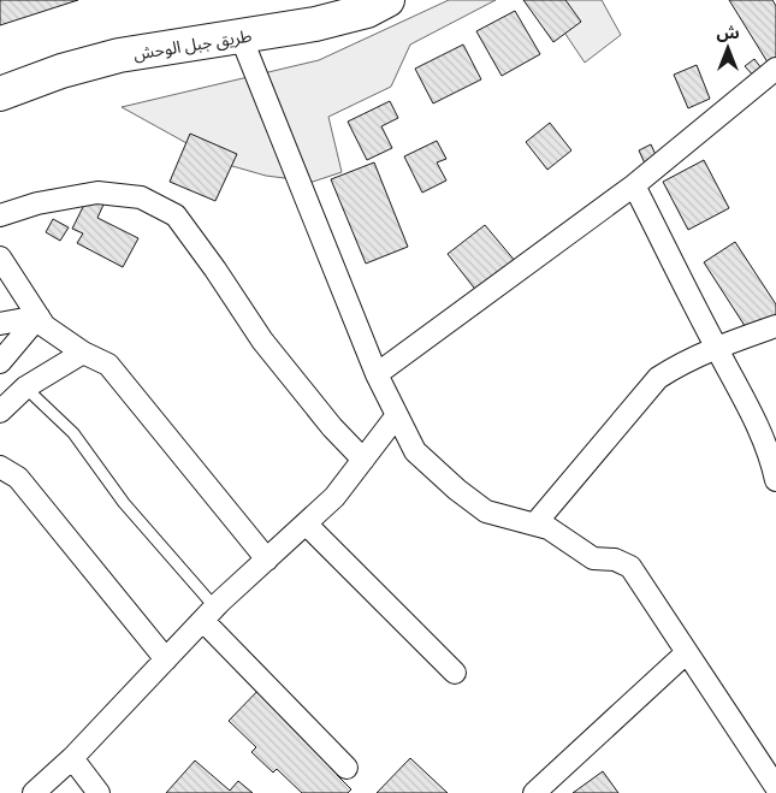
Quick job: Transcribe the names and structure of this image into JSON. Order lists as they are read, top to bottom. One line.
{"streets":{"main road":["طريق جبل الوحش"]},"north":"top"}
